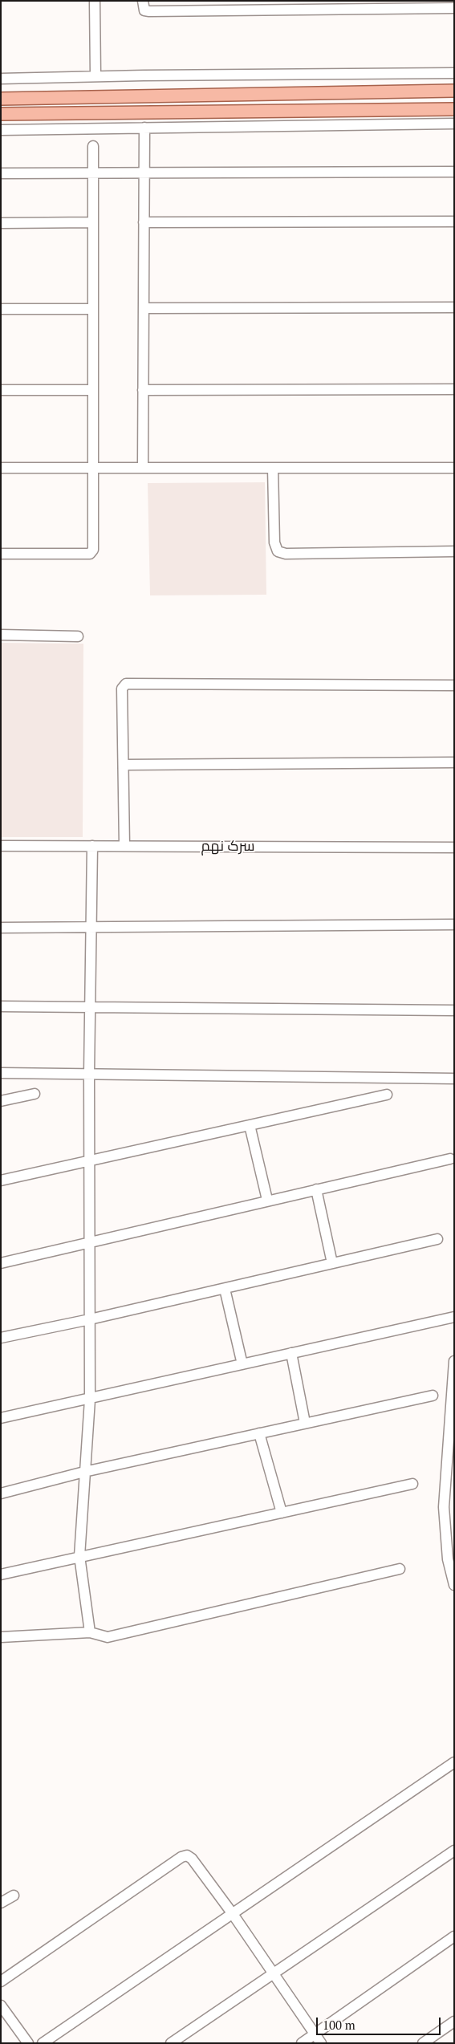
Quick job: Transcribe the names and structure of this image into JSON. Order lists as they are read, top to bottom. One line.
{"streets":{"street":["سرک نهم"]},"scale_bar":"100 m"}
